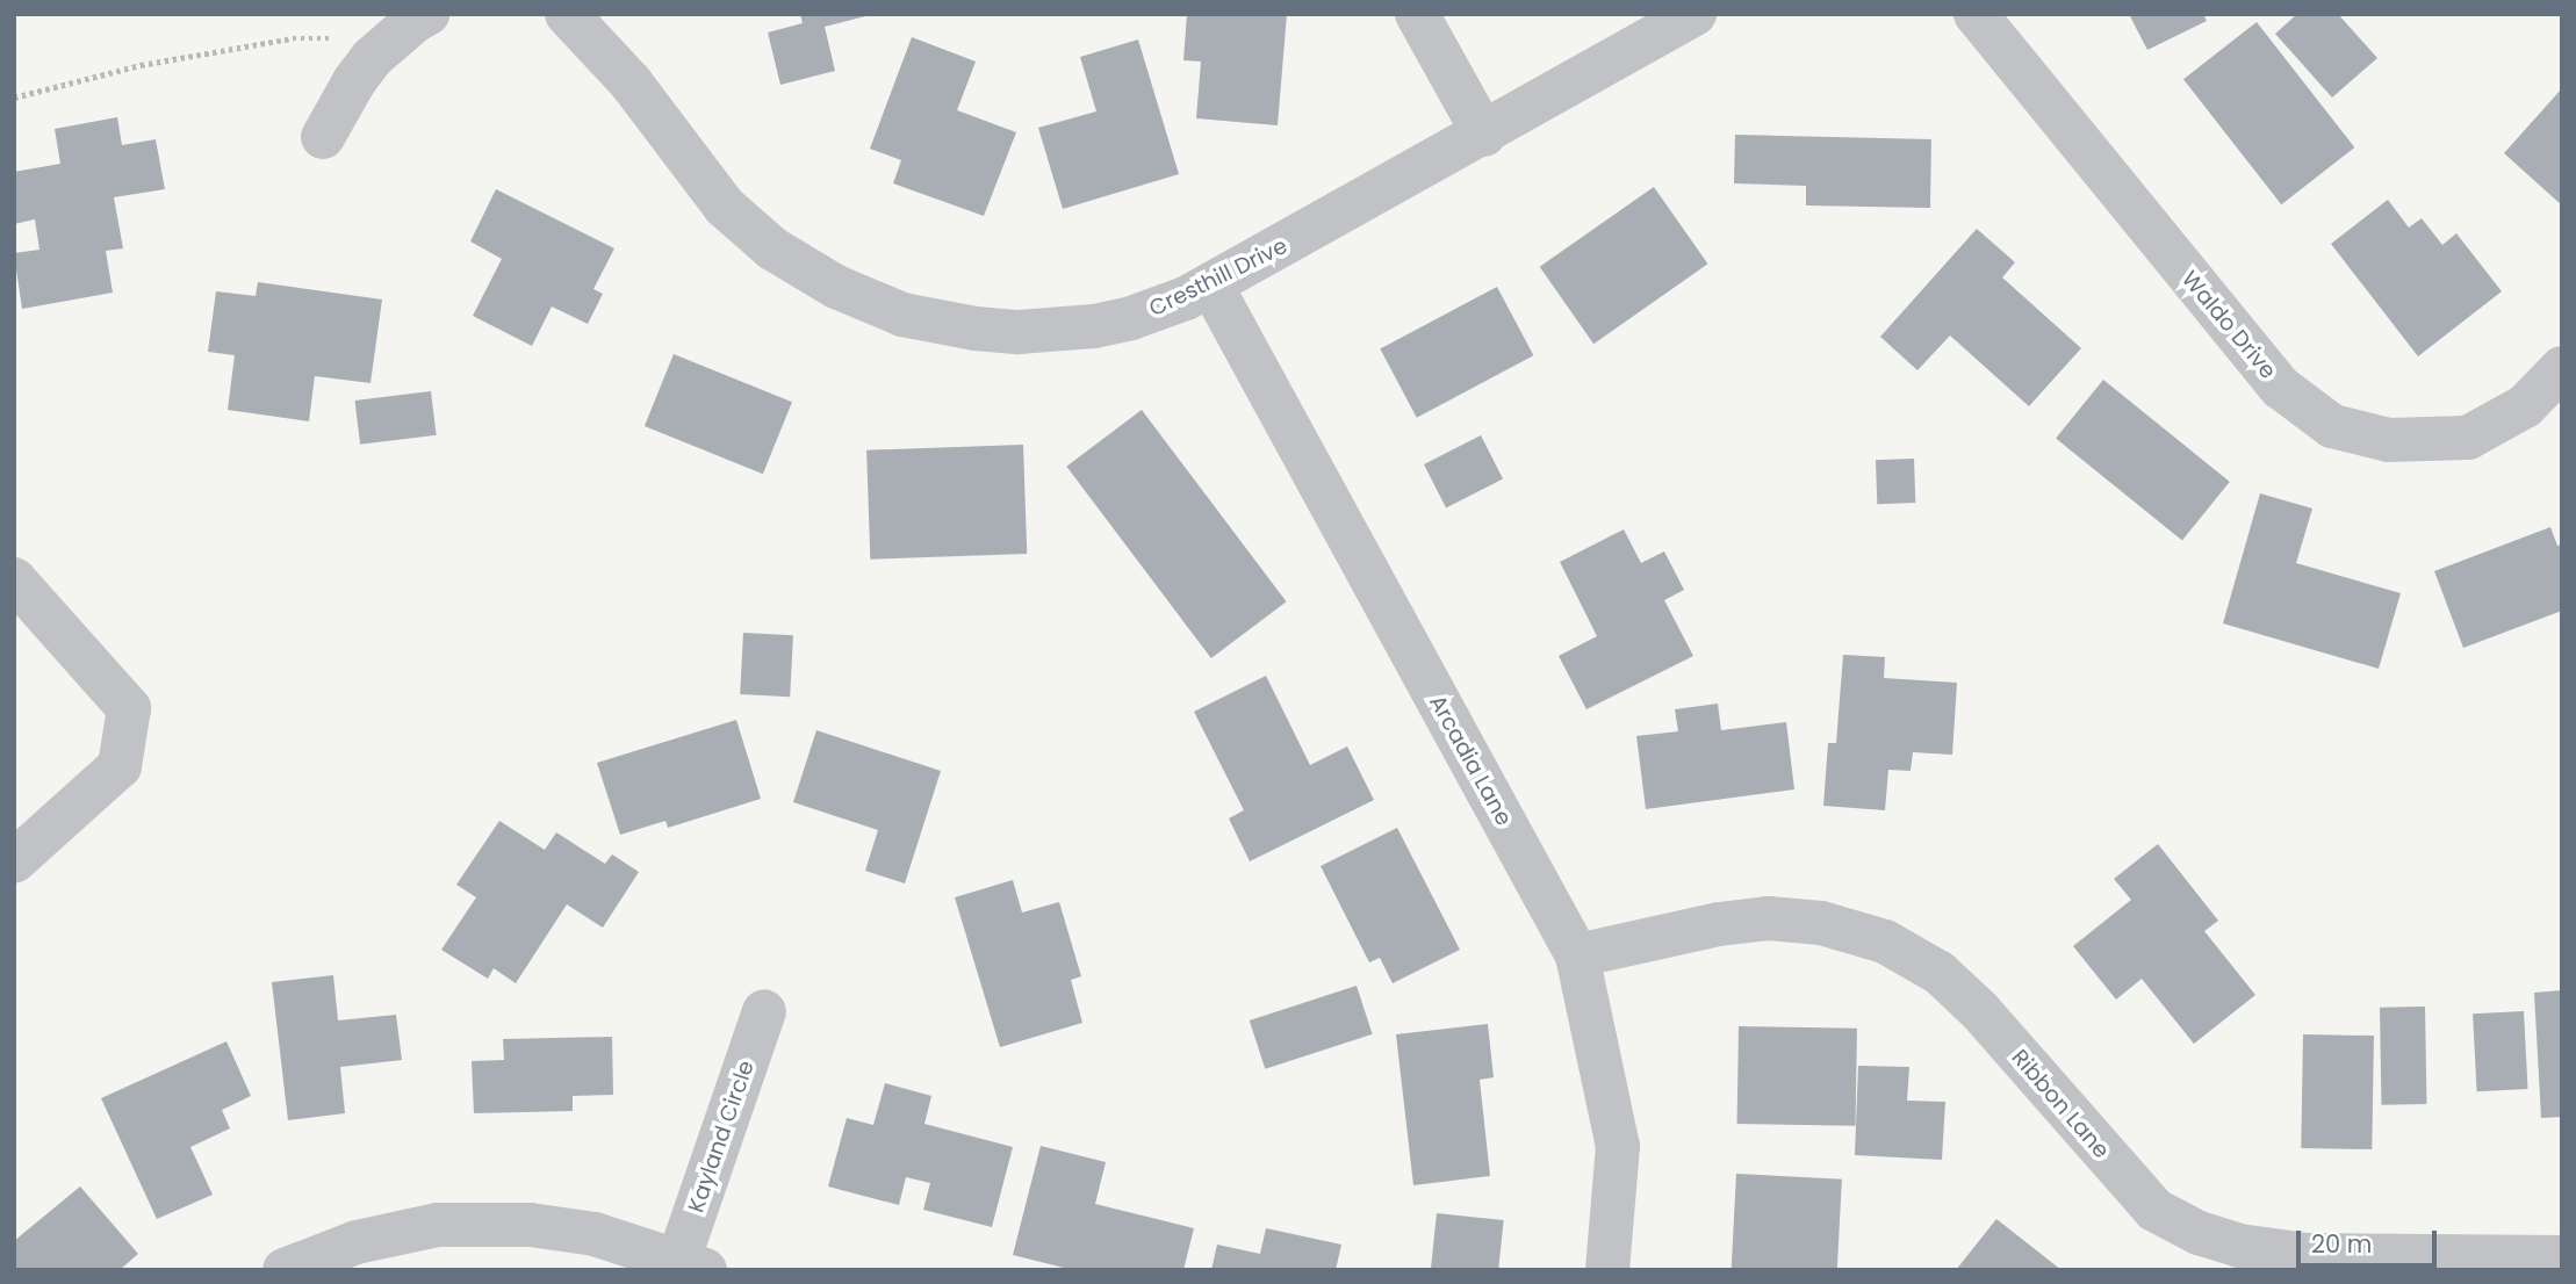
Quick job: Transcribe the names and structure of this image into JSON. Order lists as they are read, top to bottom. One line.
{"streets":{"street":["Cresthill Drive","Waldo Drive","Arcadia Lane","Ribbon Lane","Kayland Circle"]},"crossings":[["Cresthill Drive","Arcadia Lane"],["Arcadia Lane","Ribbon Lane"]],"scale_bar":"20 m"}
